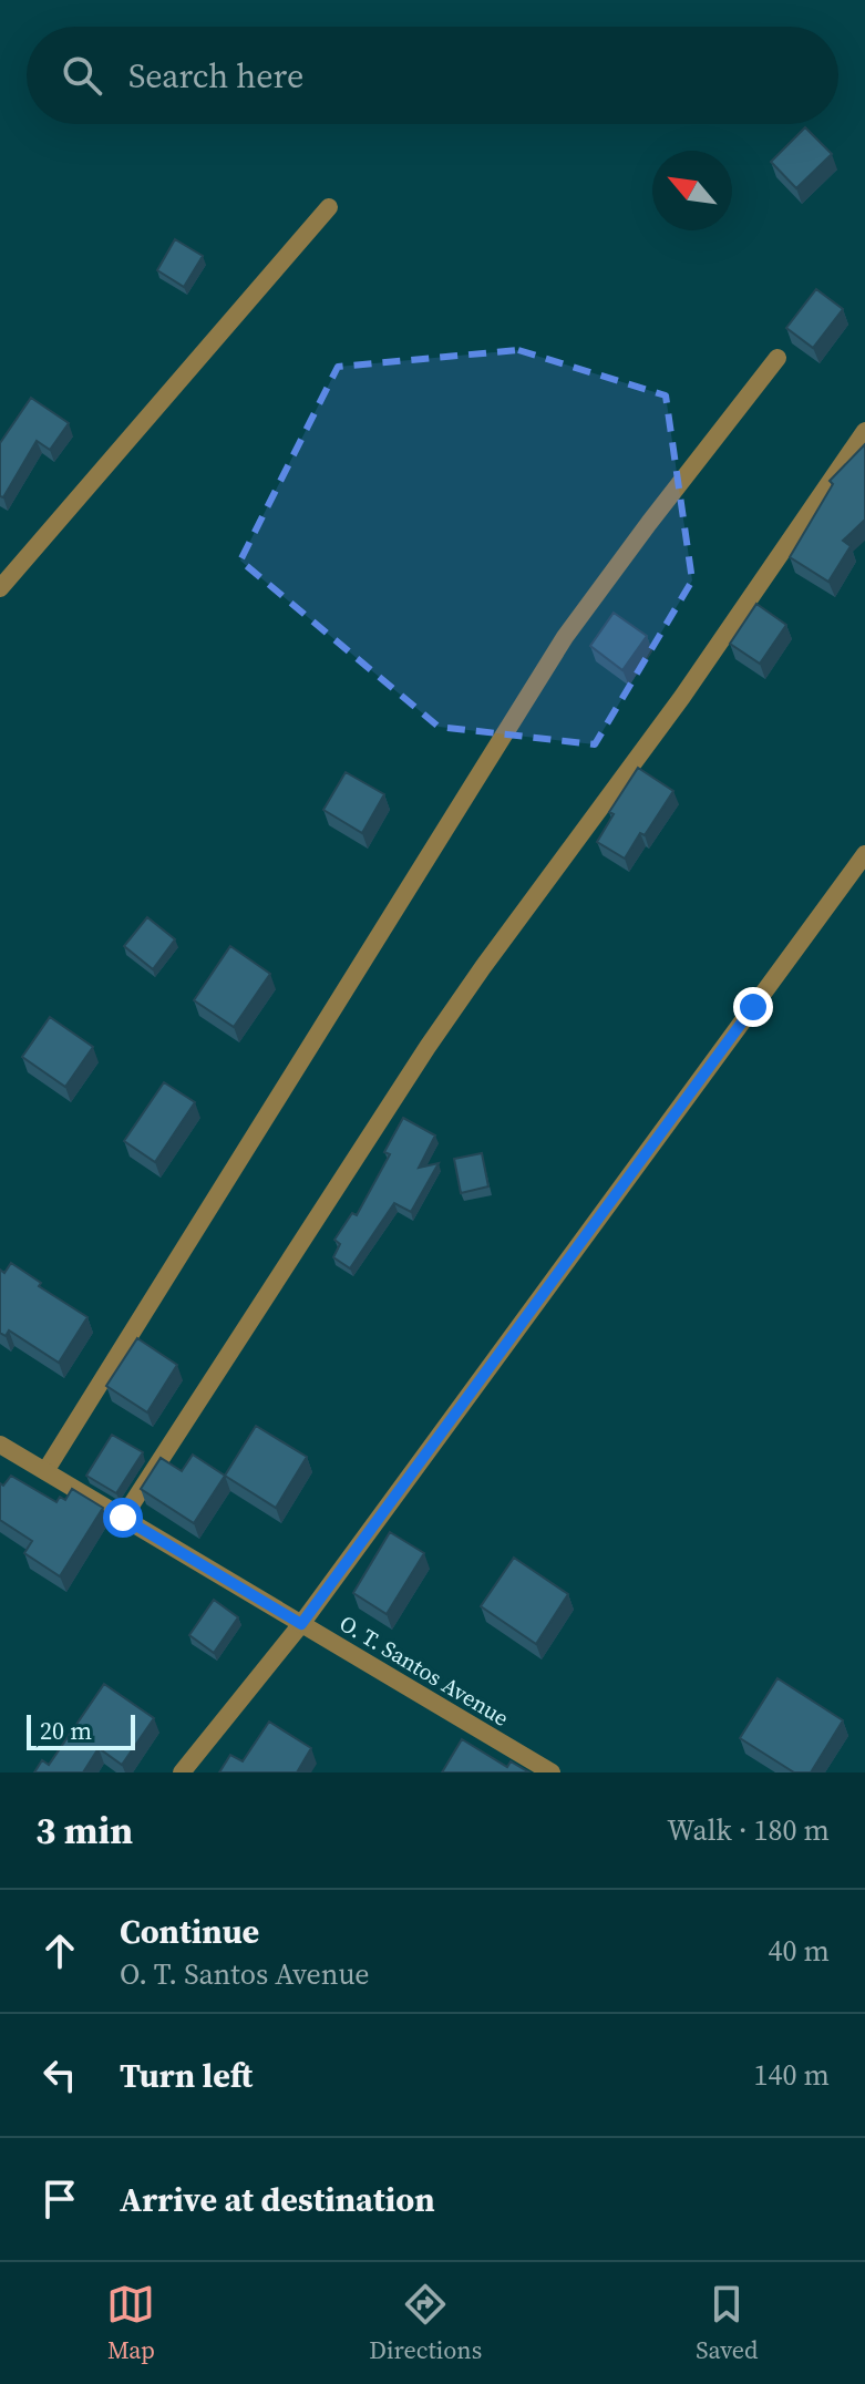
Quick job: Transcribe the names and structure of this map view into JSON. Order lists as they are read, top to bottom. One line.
{"streets":{"street":["O. T. Santos Avenue"]},"scale_bar":"20 m","north":"top left","page":{"search":"Search here","scale":"20 m","heading":["3 min","Walk · 180 m"],"list":[["Continue","O. T. Santos Avenue","40 m"],["Turn left","140 m"],"Arrive at destination"],"nav":["Map","Directions","Saved"]}}
